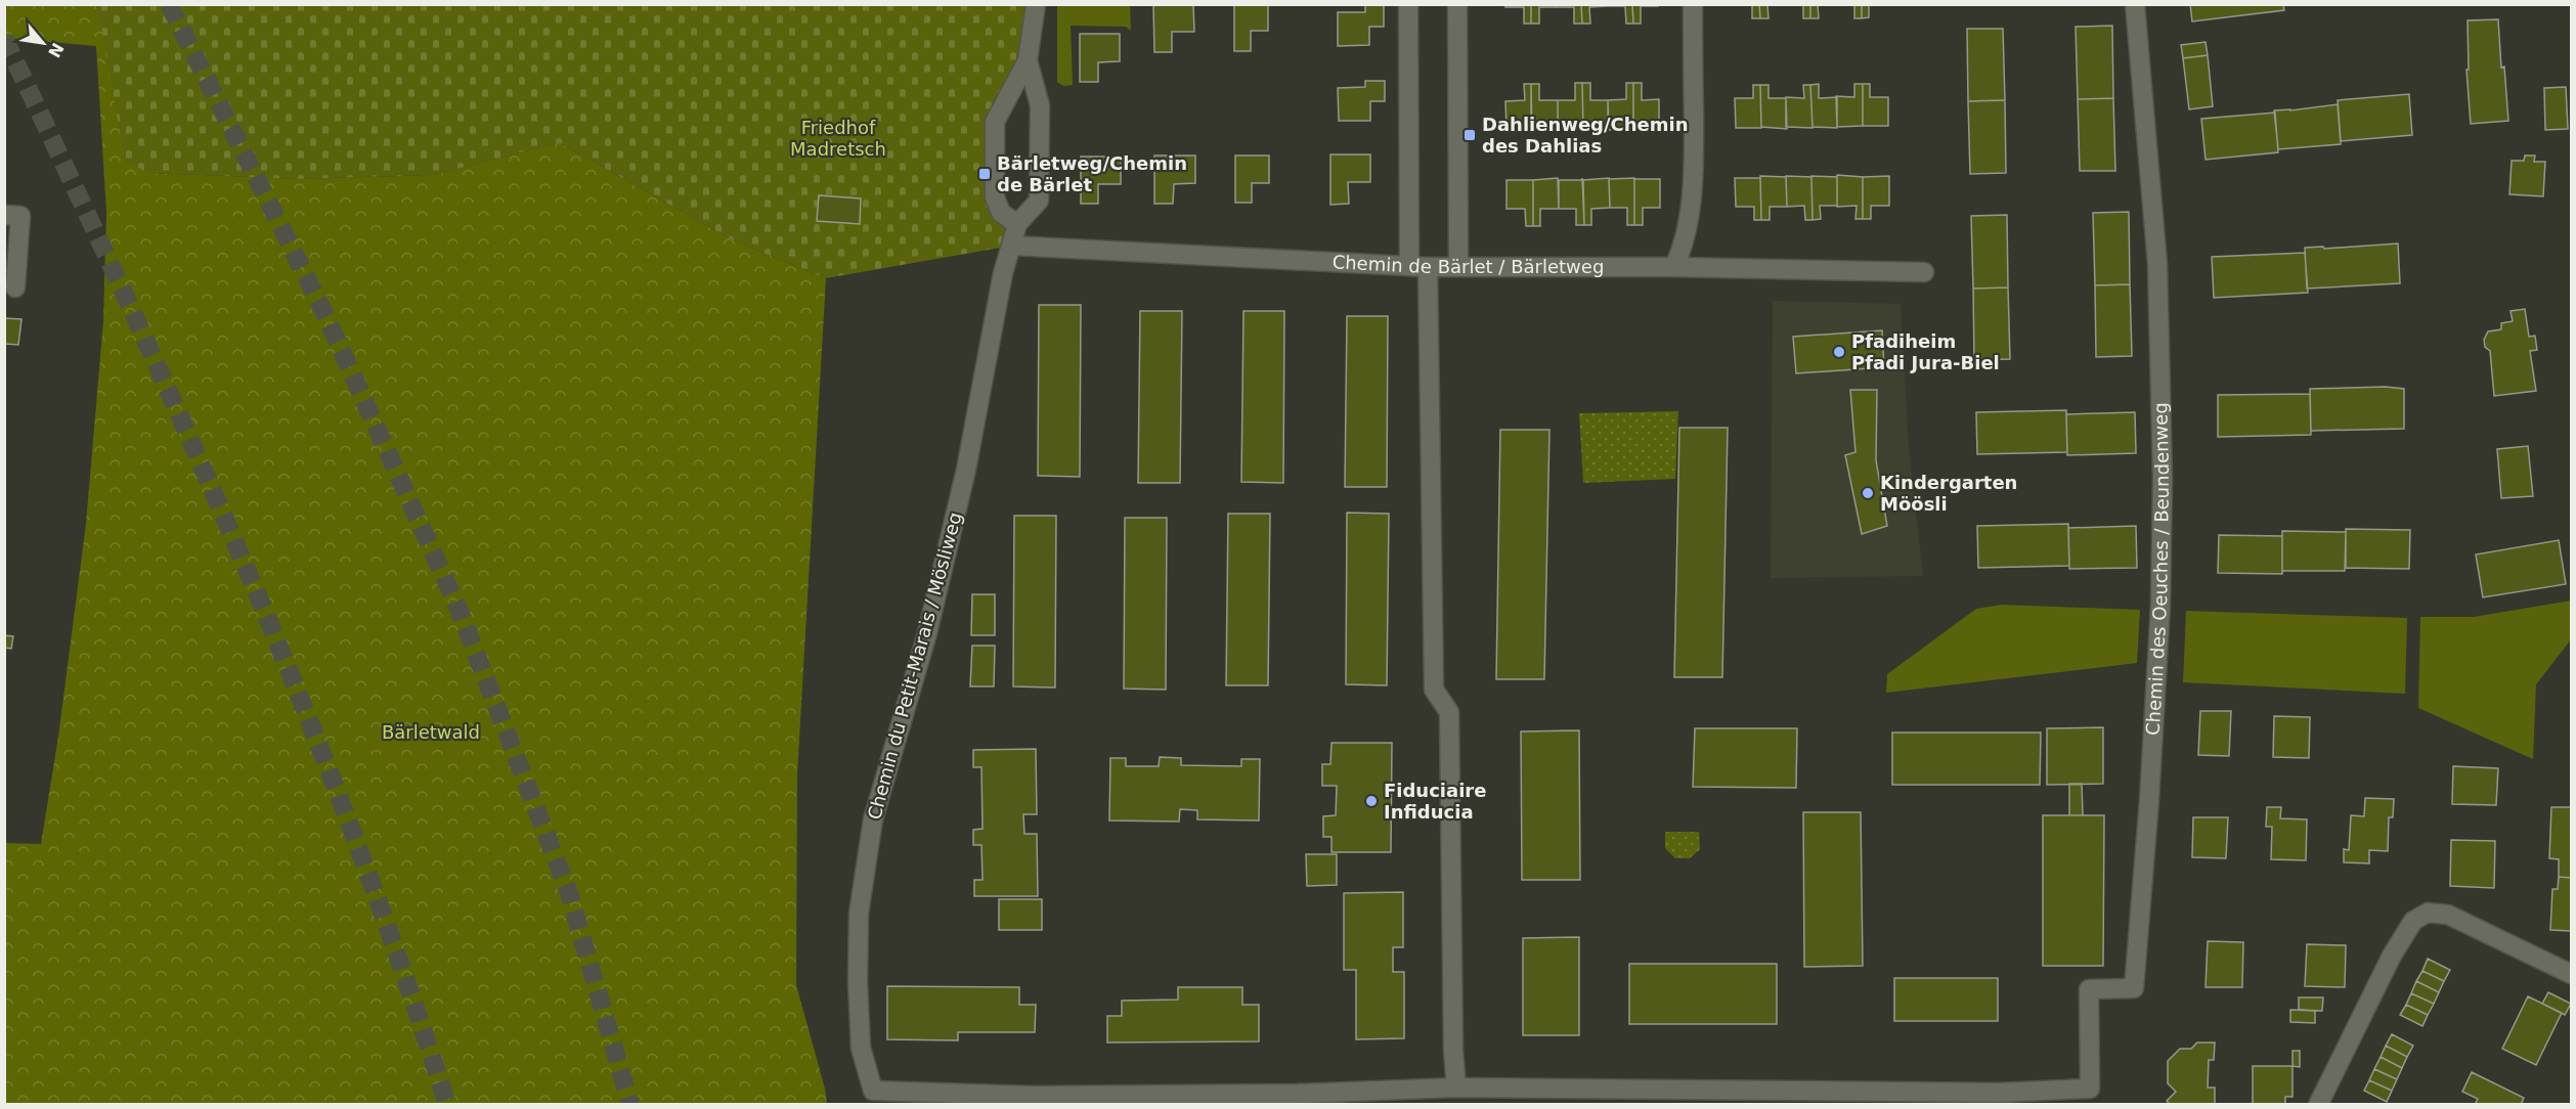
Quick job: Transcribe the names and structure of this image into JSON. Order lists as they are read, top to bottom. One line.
{"streets":{"street":["Chemin de Bärlet / Bärletweg","Chemin des Oeuches / Beundenweg","Chemin du Petit-Marais / Mösliweg"]},"crossings":[["Chemin de Bärlet / Bärletweg","Chemin du Petit-Marais / Mösliweg"]],"parks":["Friedhof Madretsch","Bärletwald"],"places":{"transit":["Dahlienweg/Chemin des Dahlias","Bärletweg/Chemin de Bärlet"],"other":["Pfadiheim Pfadi Jura-Biel","Kindergarten Möösli","Fiduciaire Infiducia"]},"north":"bottom right"}
